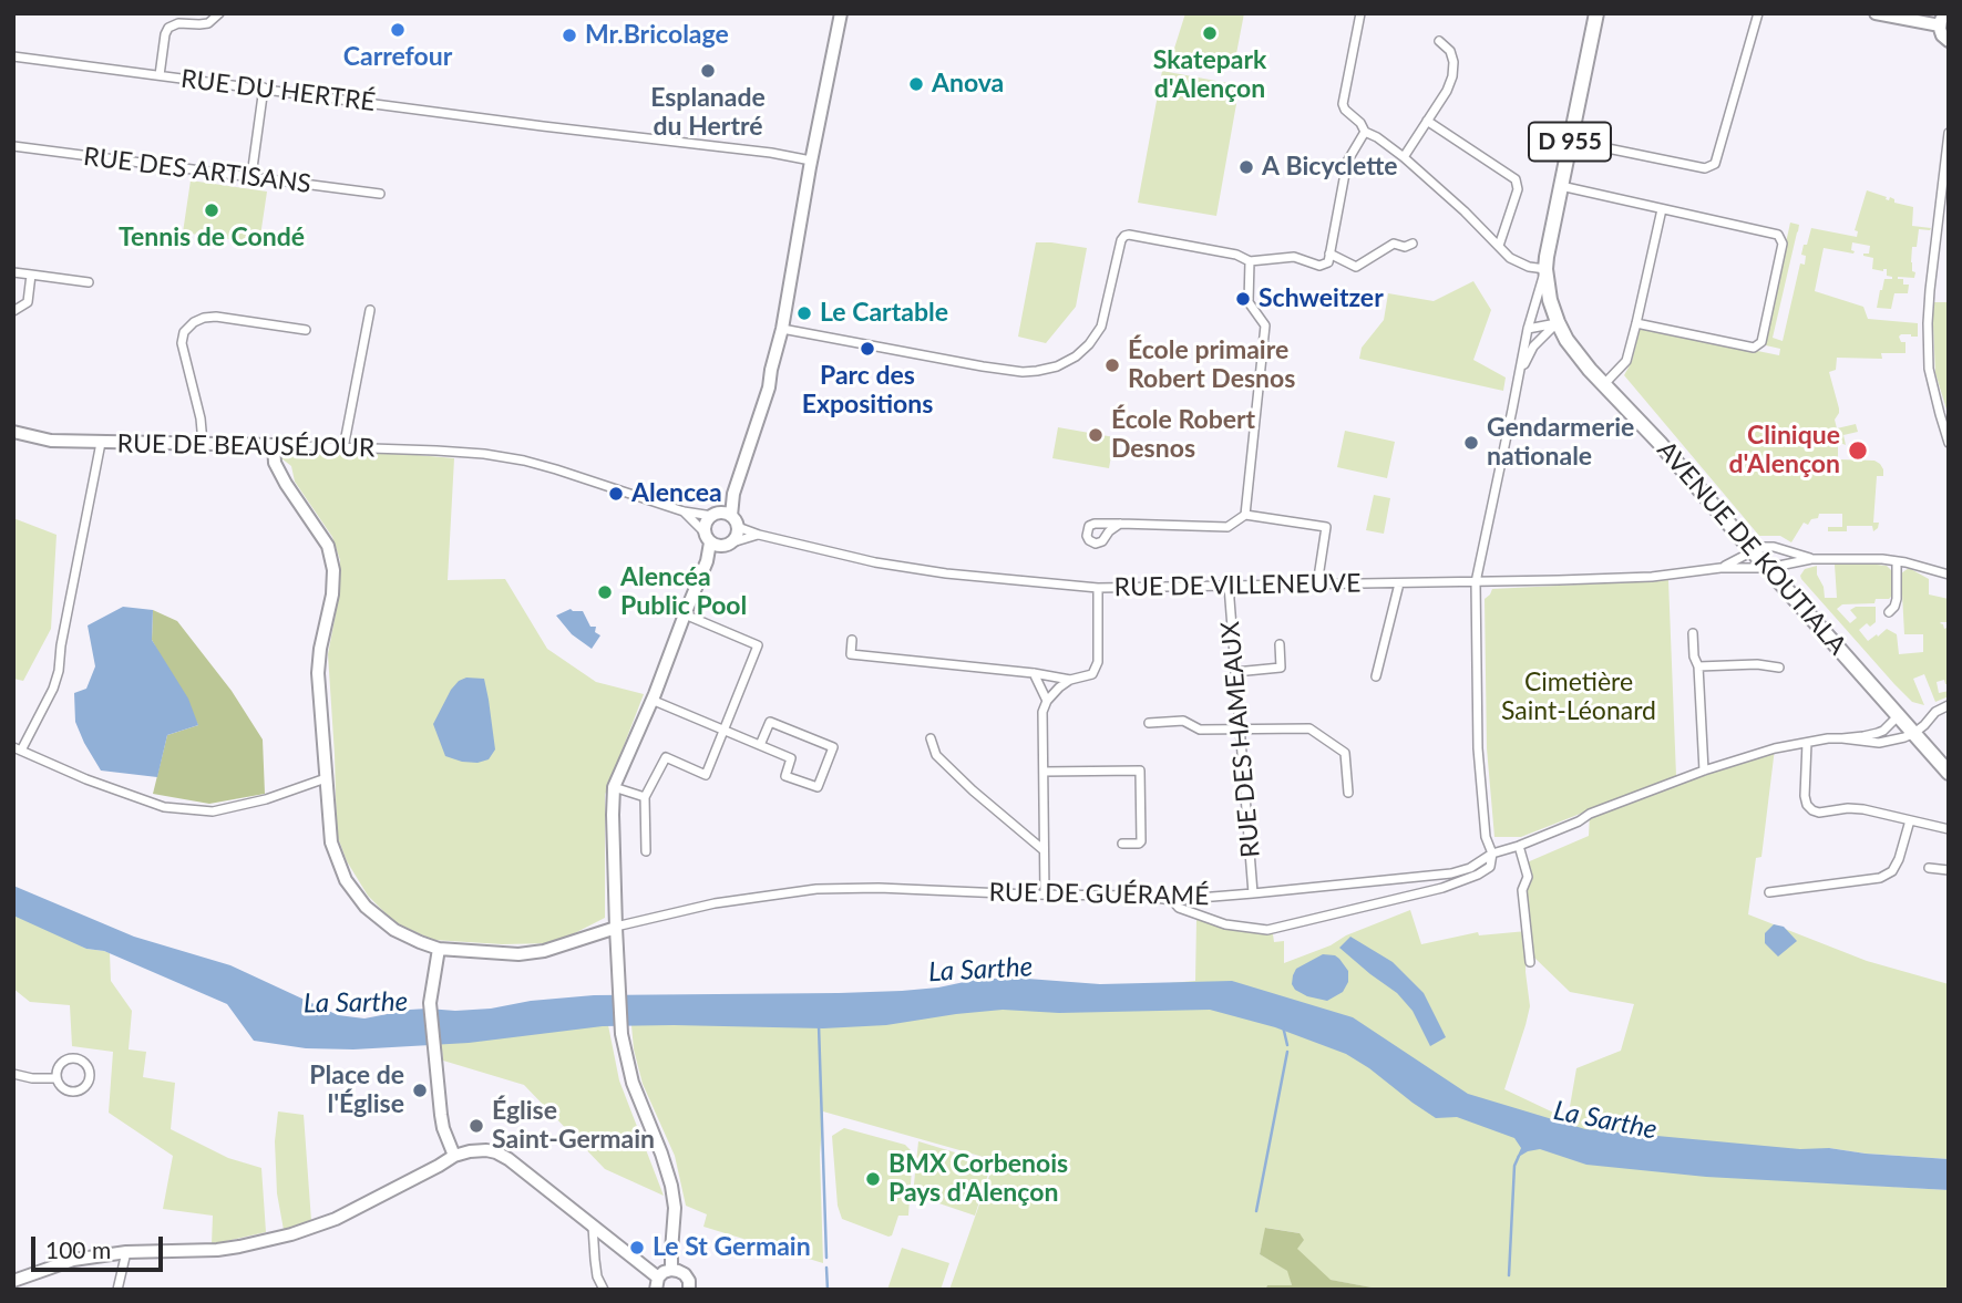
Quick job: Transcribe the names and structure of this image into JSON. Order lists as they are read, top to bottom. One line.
{"streets":{"main road":["D 955","AVENUE DE KOUTIALA"],"street":["RUE DU HERTRÉ","RUE DES ARTISANS","RUE DE BEAUSÉJOUR","RUE DE VILLENEUVE","RUE DES HAMEAUX","RUE DE GUÉRAMÉ"]},"crossings":[["D 955","AVENUE DE KOUTIALA"],["AVENUE DE KOUTIALA","RUE DE GUÉRAMÉ"],["RUE DE VILLENEUVE","RUE DES HAMEAUX"],["RUE DES HAMEAUX","RUE DE GUÉRAMÉ"]],"water":["La Sarthe"],"parks":["Cimetière Saint-Léonard"],"places":["Carrefour","Skatepark d'Alençon","Mr.Bricolage","Esplanade du Hertré","Anova","A Bicyclette","Tennis de Condé","Schweitzer","Le Cartable","Parc des Expositions","École primaire Robert Desnos","École Robert Desnos","Gendarmerie nationale","Clinique d'Alençon","Alencea","Alencéa Public Pool","Place de l'Église","Église Saint-Germain","BMX Corbenois Pays d'Alençon","Le St Germain"],"scale_bar":"100 m"}
